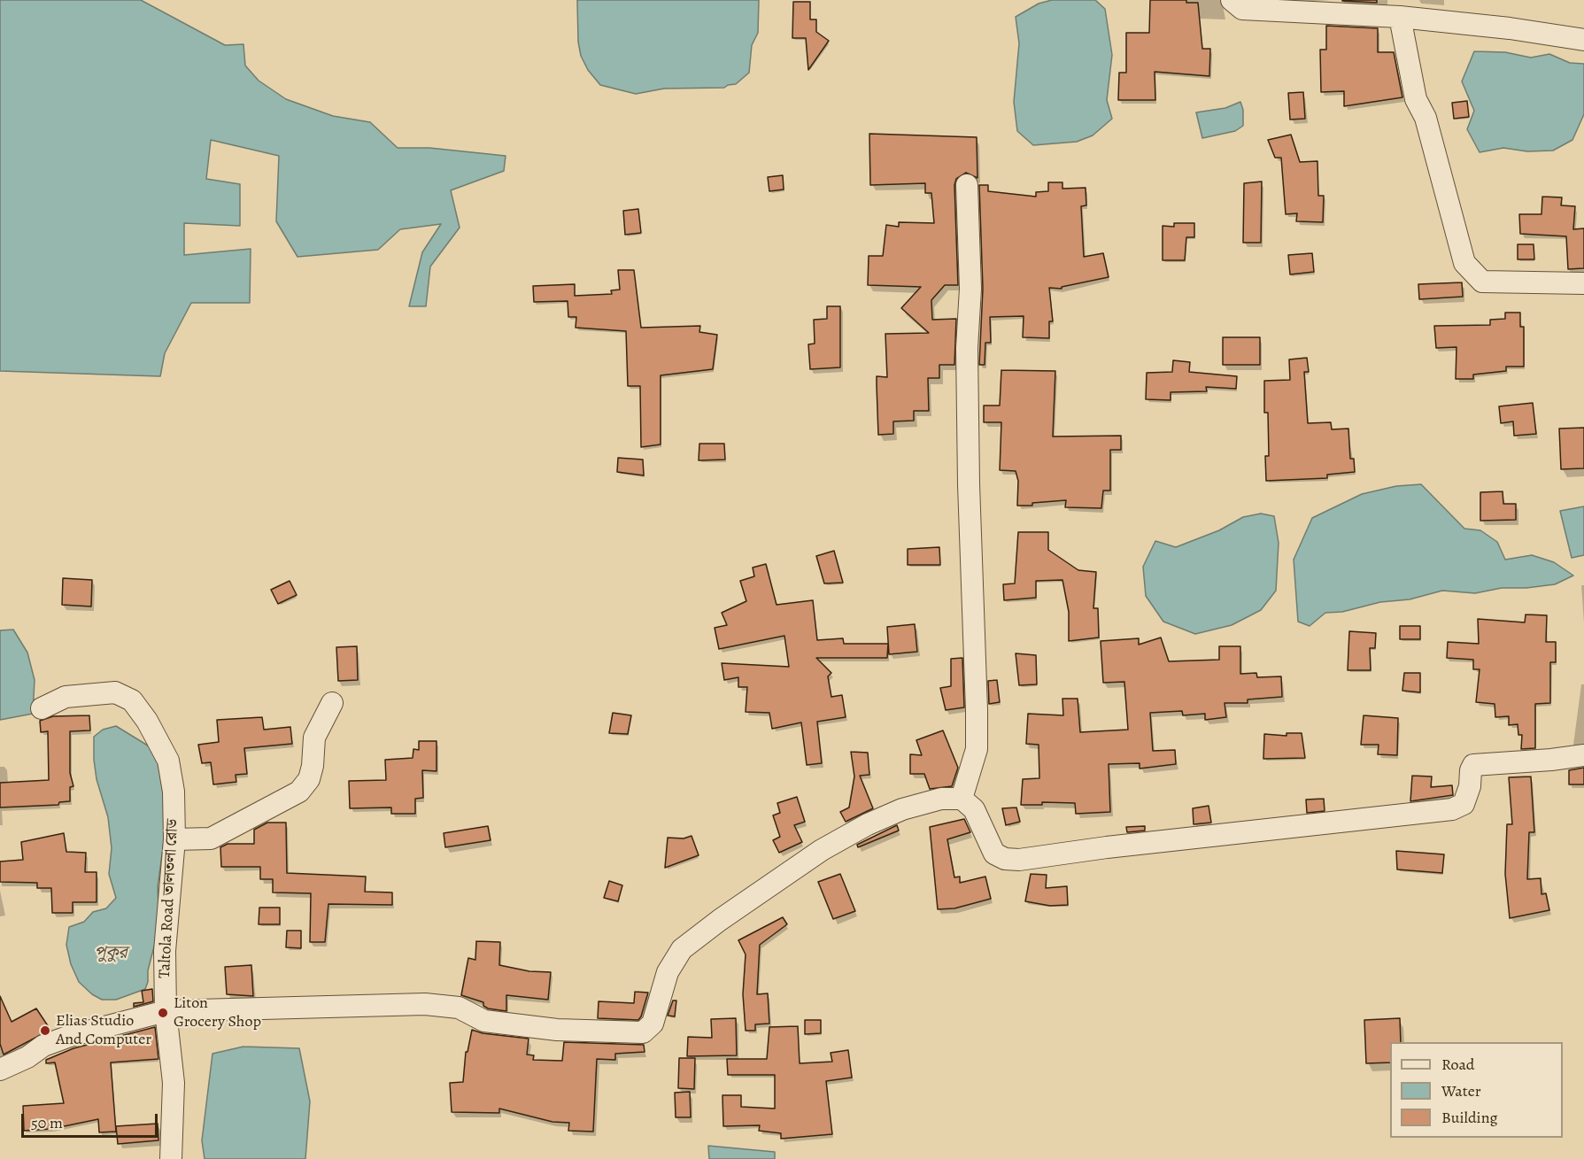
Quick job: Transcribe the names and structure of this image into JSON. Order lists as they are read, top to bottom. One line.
{"streets":{"street":["Taltola Road তালতলা রোড"]},"water":["পুকুর"],"places":["Liton Grocery Shop","Elias Studio And Computer"],"legend":["Road","Water","Building"],"scale_bar":"50 m"}
